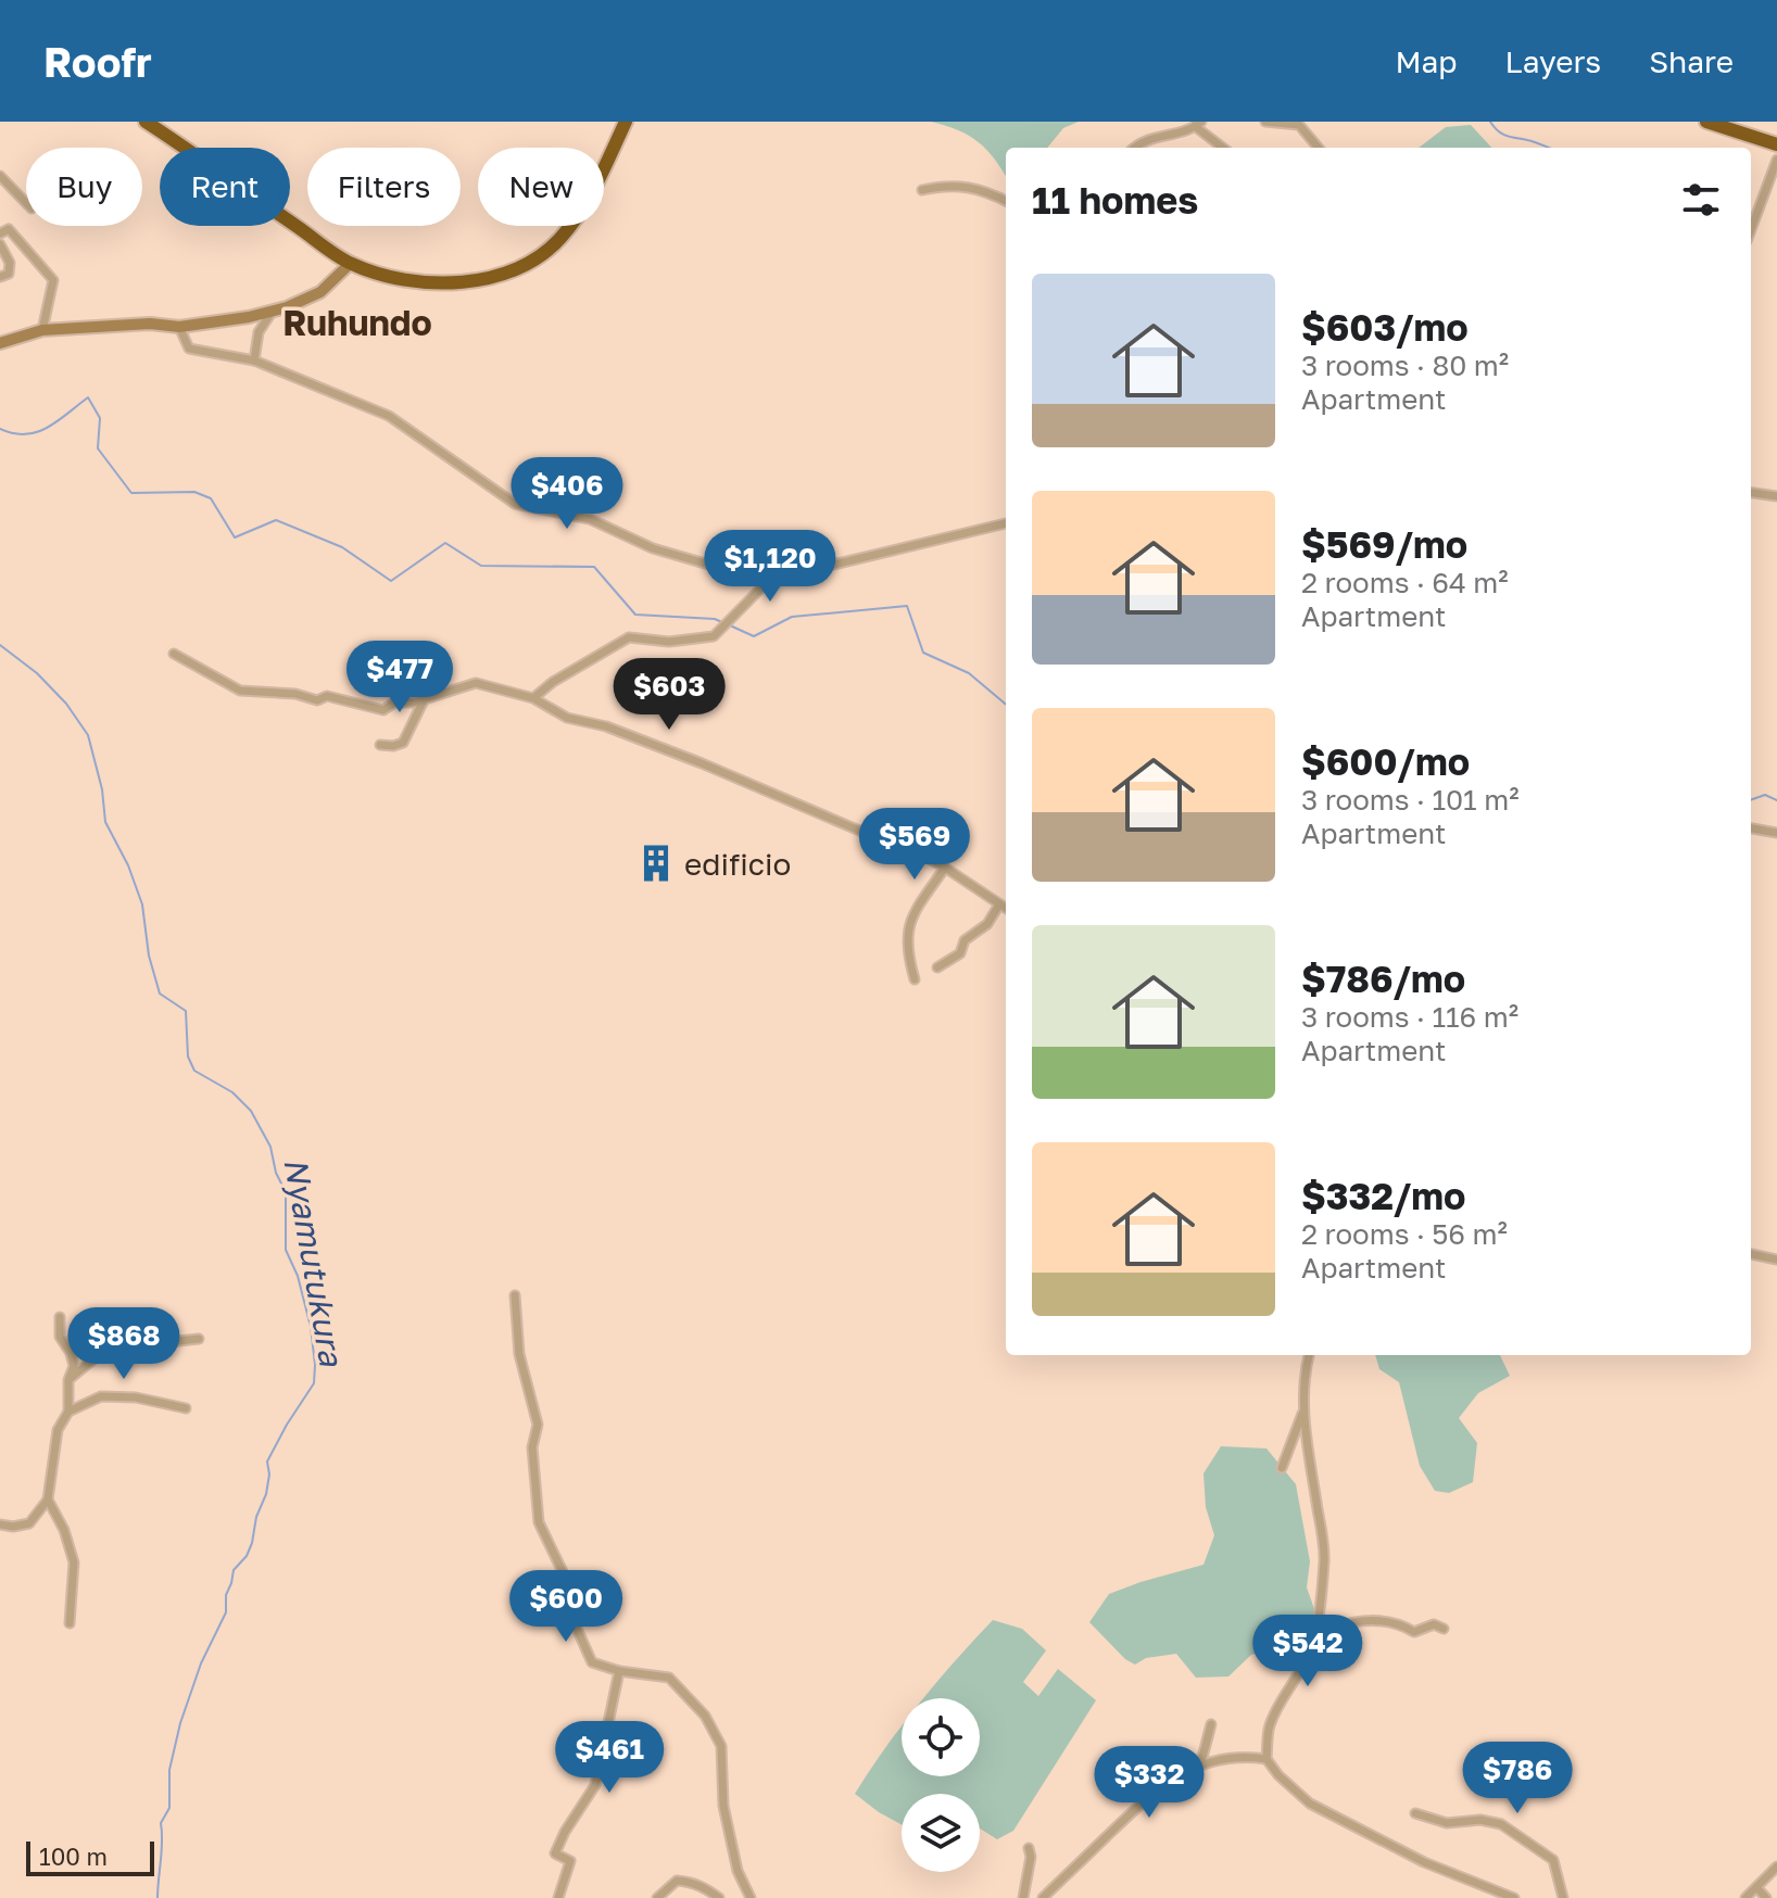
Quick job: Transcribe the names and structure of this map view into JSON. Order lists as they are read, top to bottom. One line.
{"districts":["Ruhundo"],"water":["Nyamutukura"],"places":{"building":["edificio"]},"scale_bar":"100 m","page":{"header":"Roofr","nav":["Map","Layers","Share"],"chip":["Buy","Rent","Filters","New"],"heading":"11 homes","list":[{"name":"$603/mo","note":"3 rooms · 80 m² · Apartment"},{"name":"$569/mo","note":"2 rooms · 64 m² · Apartment"},{"name":"$600/mo","note":"3 rooms · 101 m² · Apartment"},{"name":"$786/mo","note":"3 rooms · 116 m² · Apartment"},{"name":"$332/mo","note":"2 rooms · 56 m² · Apartment"}],"price":["$406","$1,120","$477","$603","$569","$868","$600","$542","$461","$786","$332"],"scale":"100 m"}}
